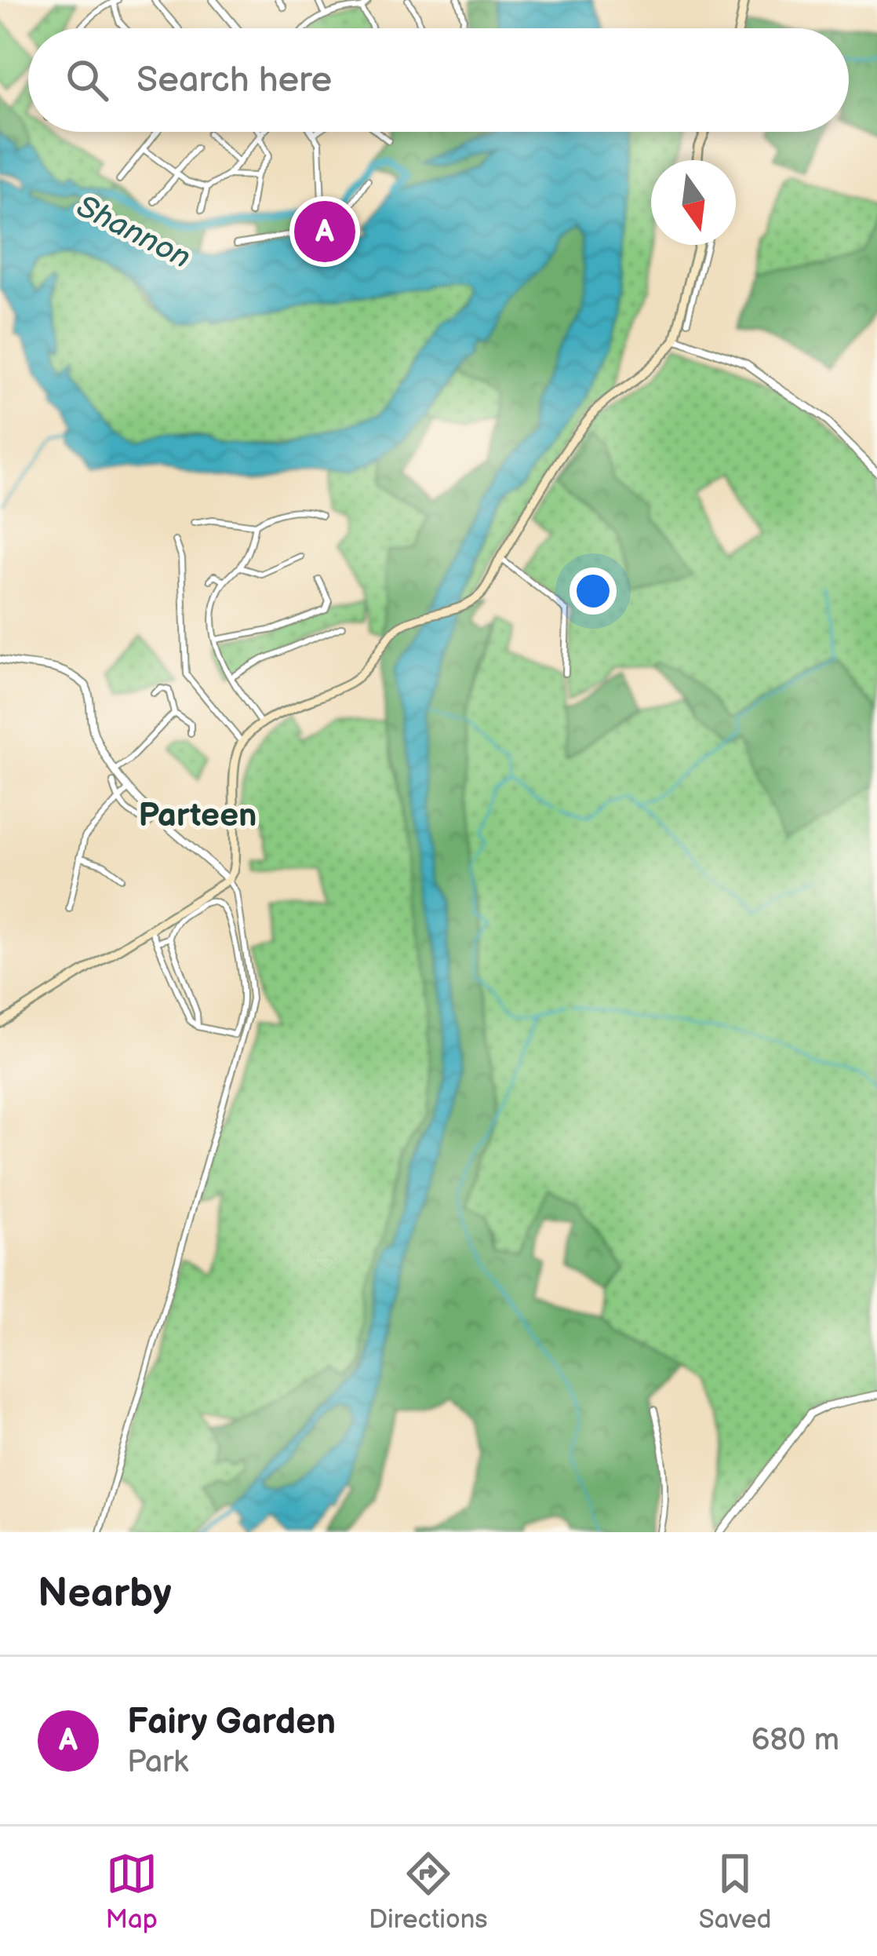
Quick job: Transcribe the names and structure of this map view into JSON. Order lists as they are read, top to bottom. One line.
{"districts":["Parteen"],"water":["Shannon"],"north":"bottom","page":{"search":"Search here","pins":"A","heading":"Nearby","list":[{"mark":"A","name":"Fairy Garden","note":"Park","value":"680 m"}],"nav":["Map","Directions","Saved"]}}
